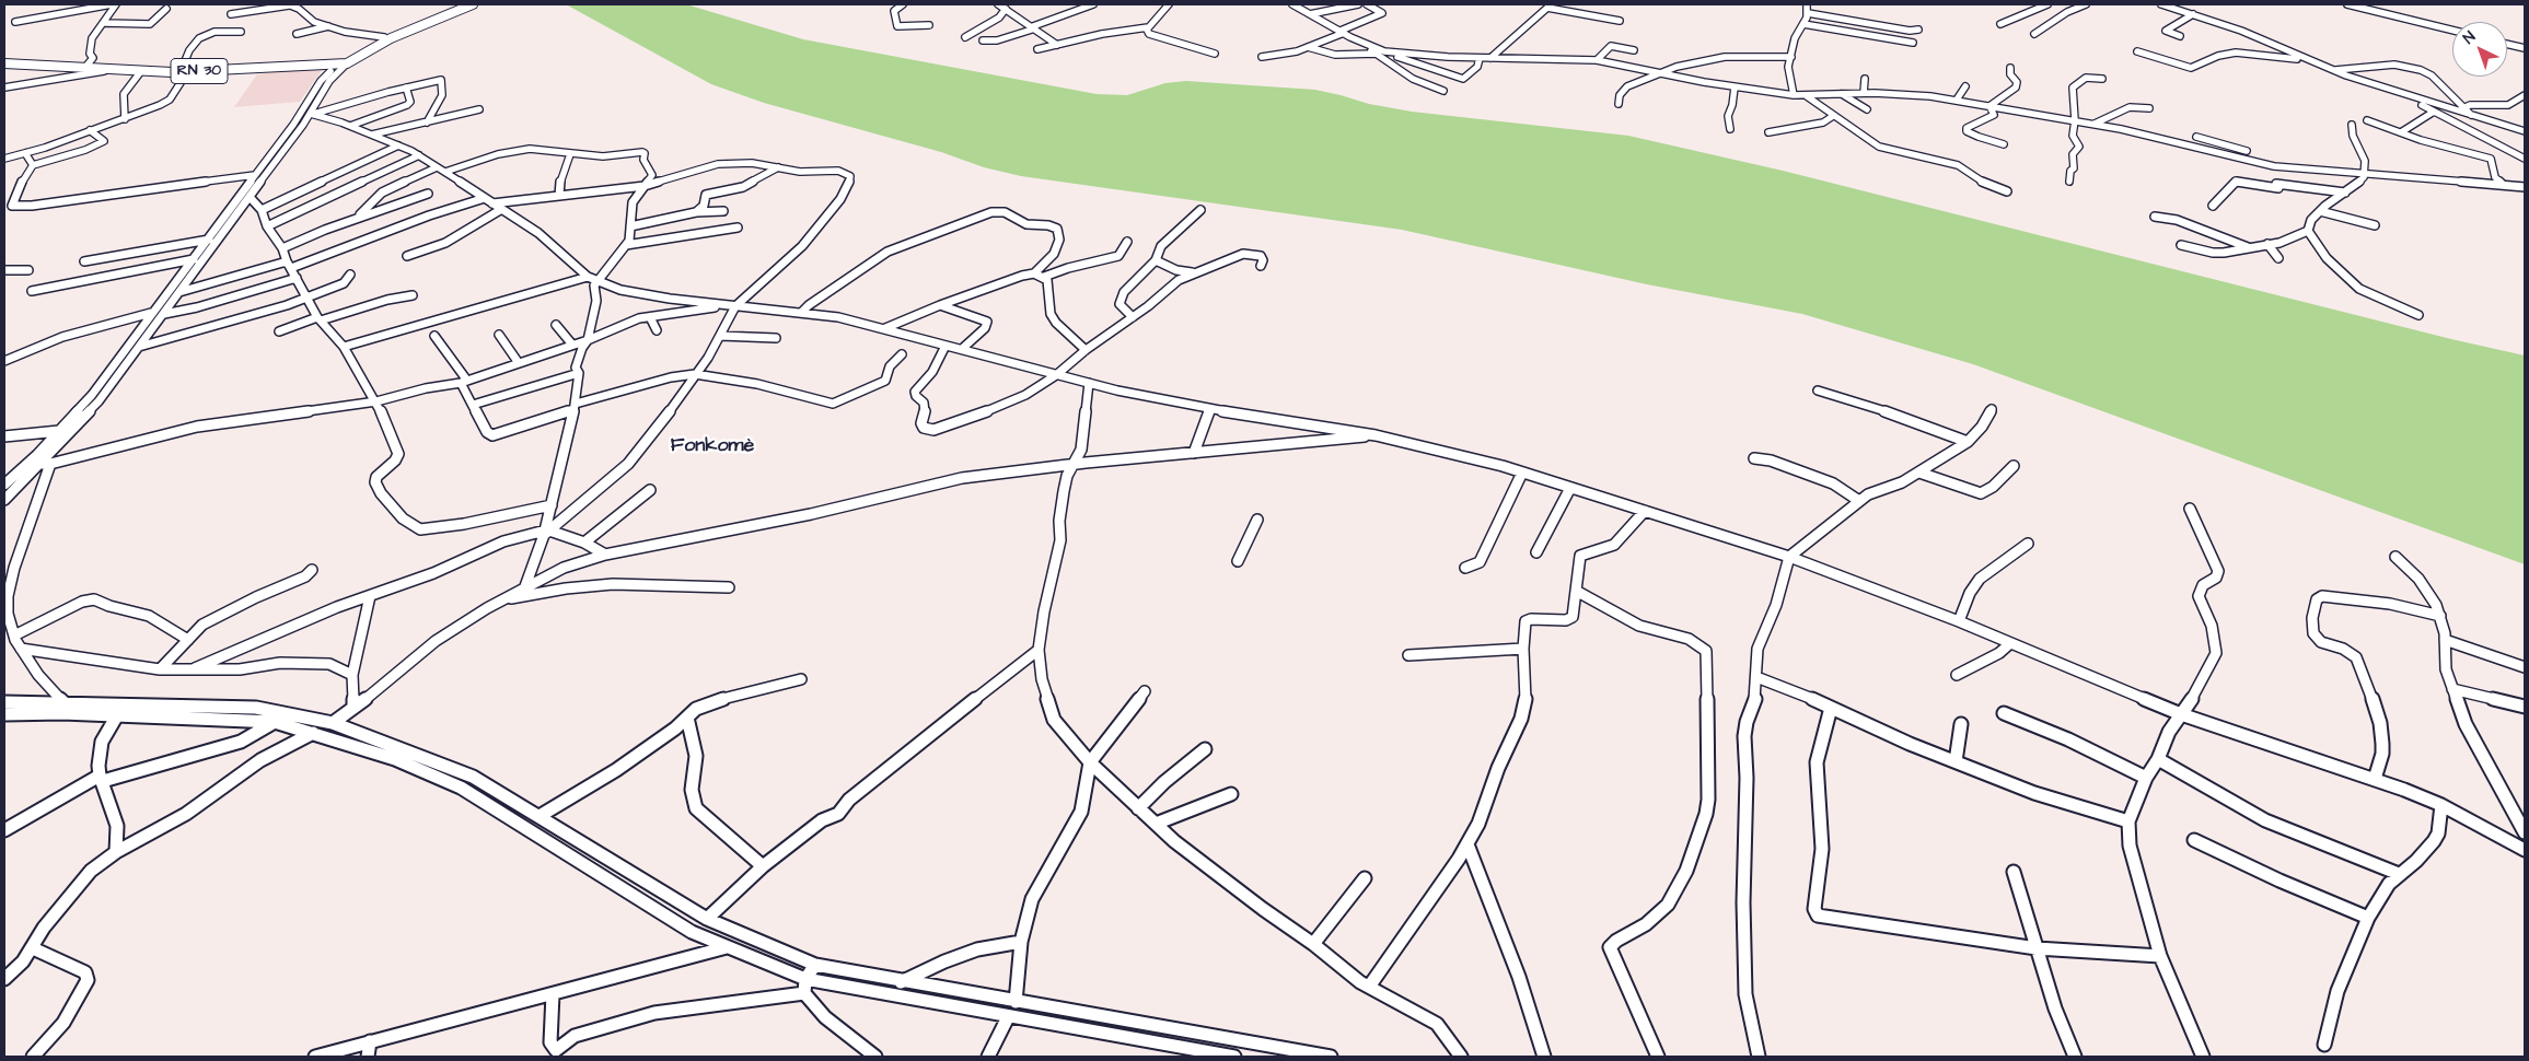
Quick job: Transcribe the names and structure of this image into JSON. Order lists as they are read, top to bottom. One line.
{"streets":{"main road":["RN 30"]},"districts":["Fonkomè"],"north":"top left"}
